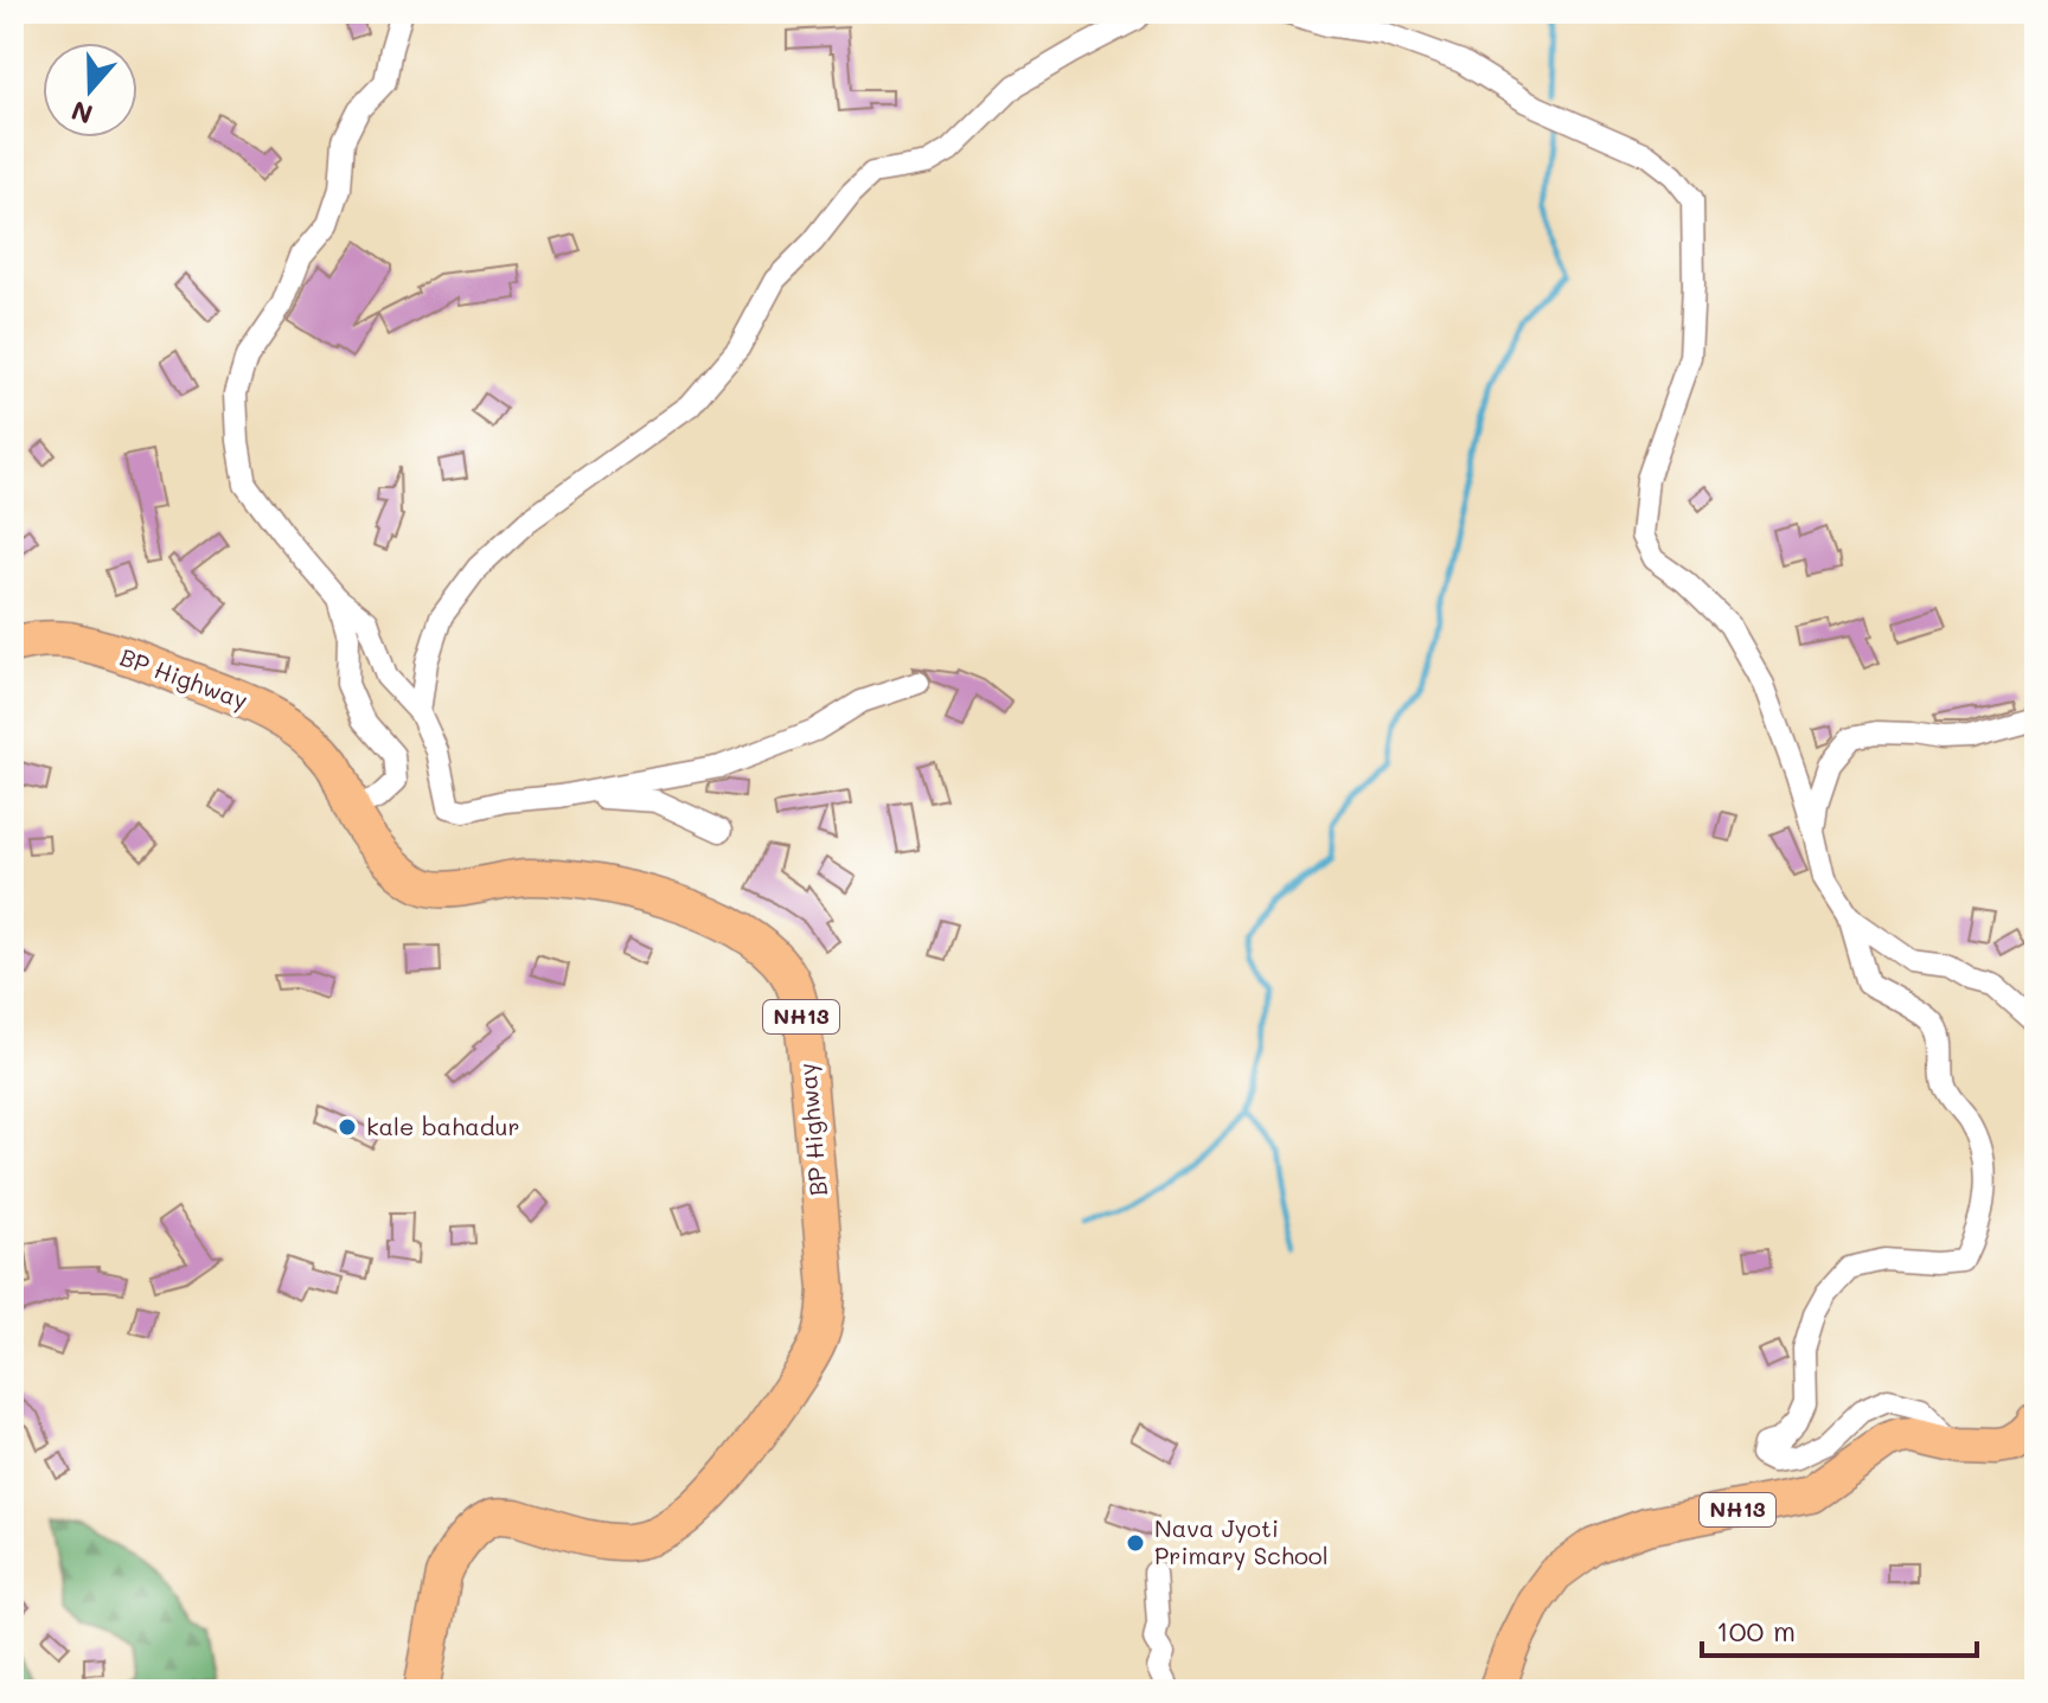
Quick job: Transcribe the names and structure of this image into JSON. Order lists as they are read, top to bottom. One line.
{"streets":{"highway":["BP Highway","NH13"]},"places":["kale bahadur","Nava Jyoti Primary School"],"scale_bar":"100 m","north":"bottom"}
